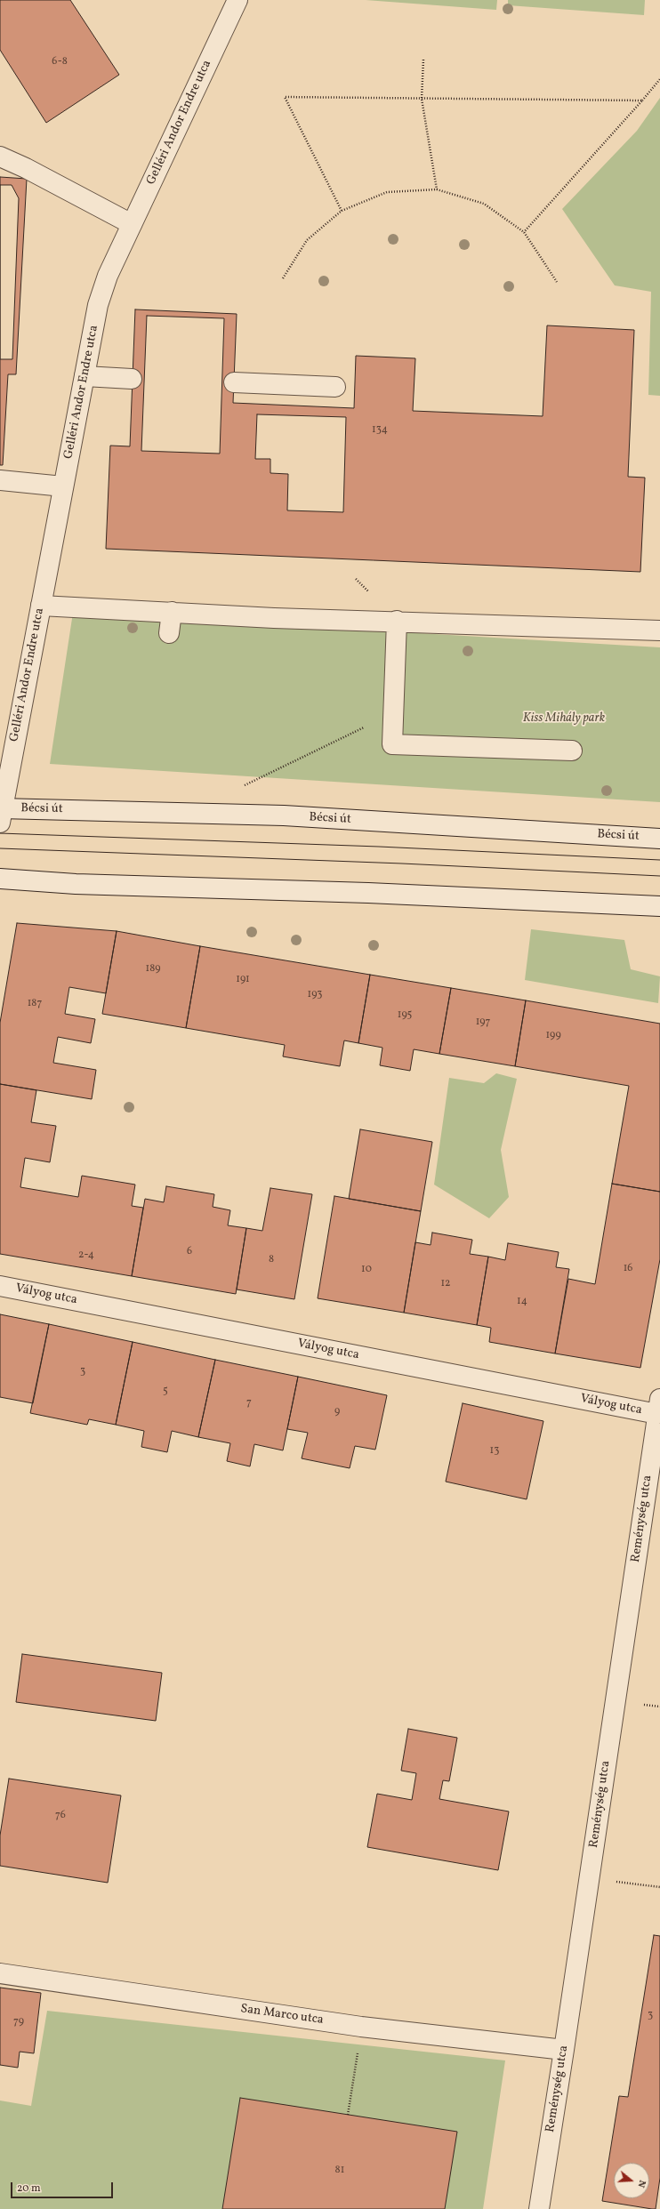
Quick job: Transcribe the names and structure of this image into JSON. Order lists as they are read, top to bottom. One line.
{"streets":{"street":["Gelléri Andor Endre utca","Bécsi út","Vályog utca","Reménység utca","San Marco utca"]},"crossings":[["Gelléri Andor Endre utca","Bécsi út"],["Vályog utca","Reménység utca"],["Reménység utca","San Marco utca"]],"parks":["Kiss Mihály park"],"house_numbers":["6-8","134","189","191","193","187","195","197","199","6","2-4","8","16","10","12","14","3","5","7","9","13","76","3","79","81"],"scale_bar":"20 m","north":"right"}
